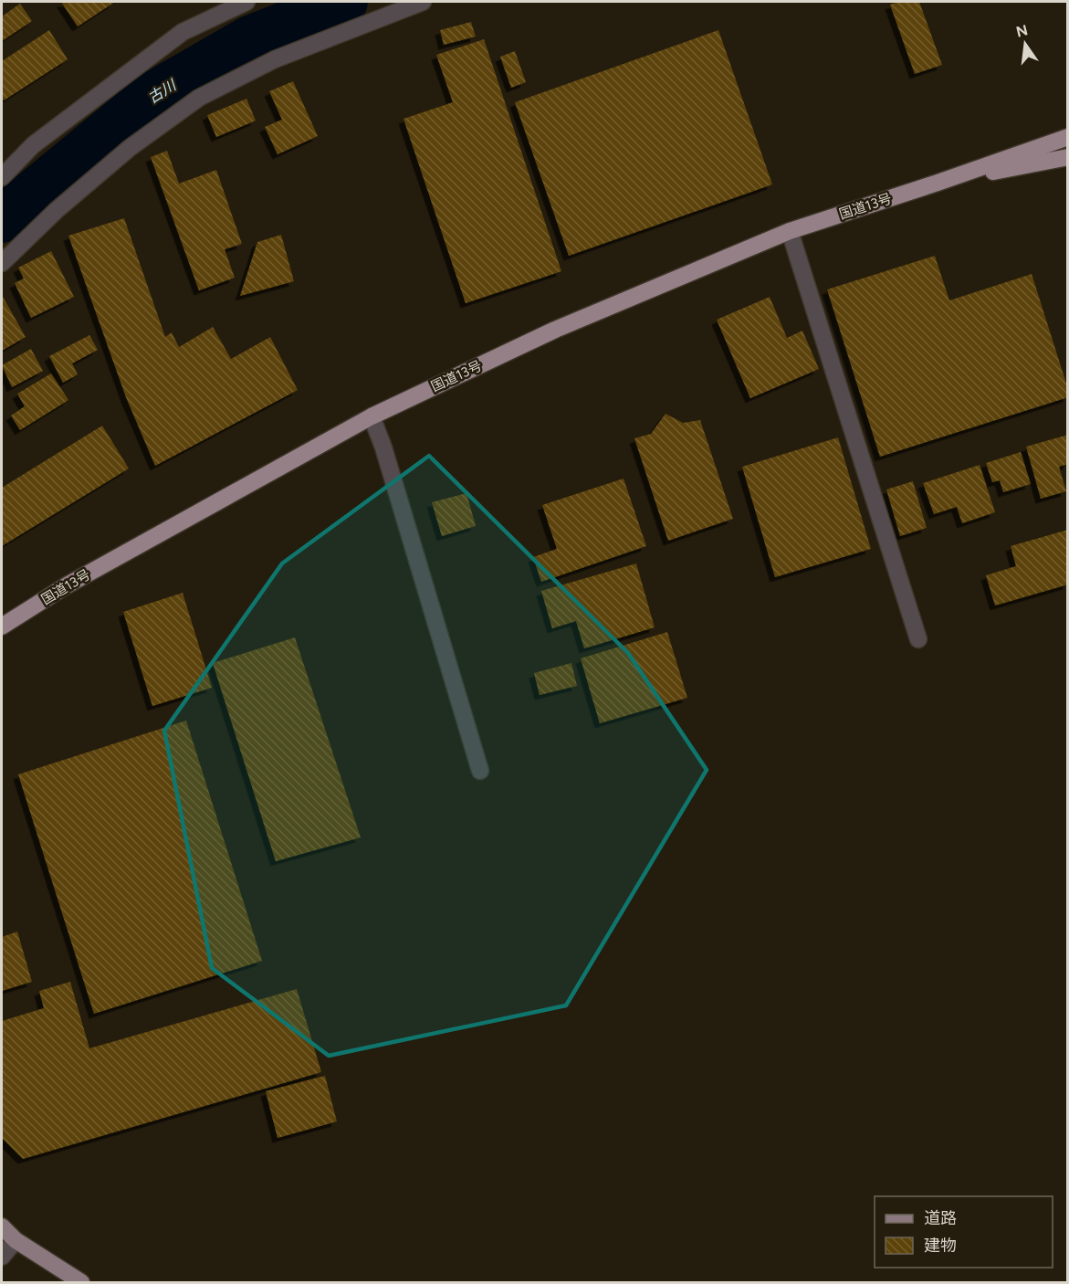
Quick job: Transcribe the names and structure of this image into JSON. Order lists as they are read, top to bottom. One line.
{"streets":{"highway":["国道13号"]},"water":["古川"],"legend":["道路","建物"],"north":"top"}
